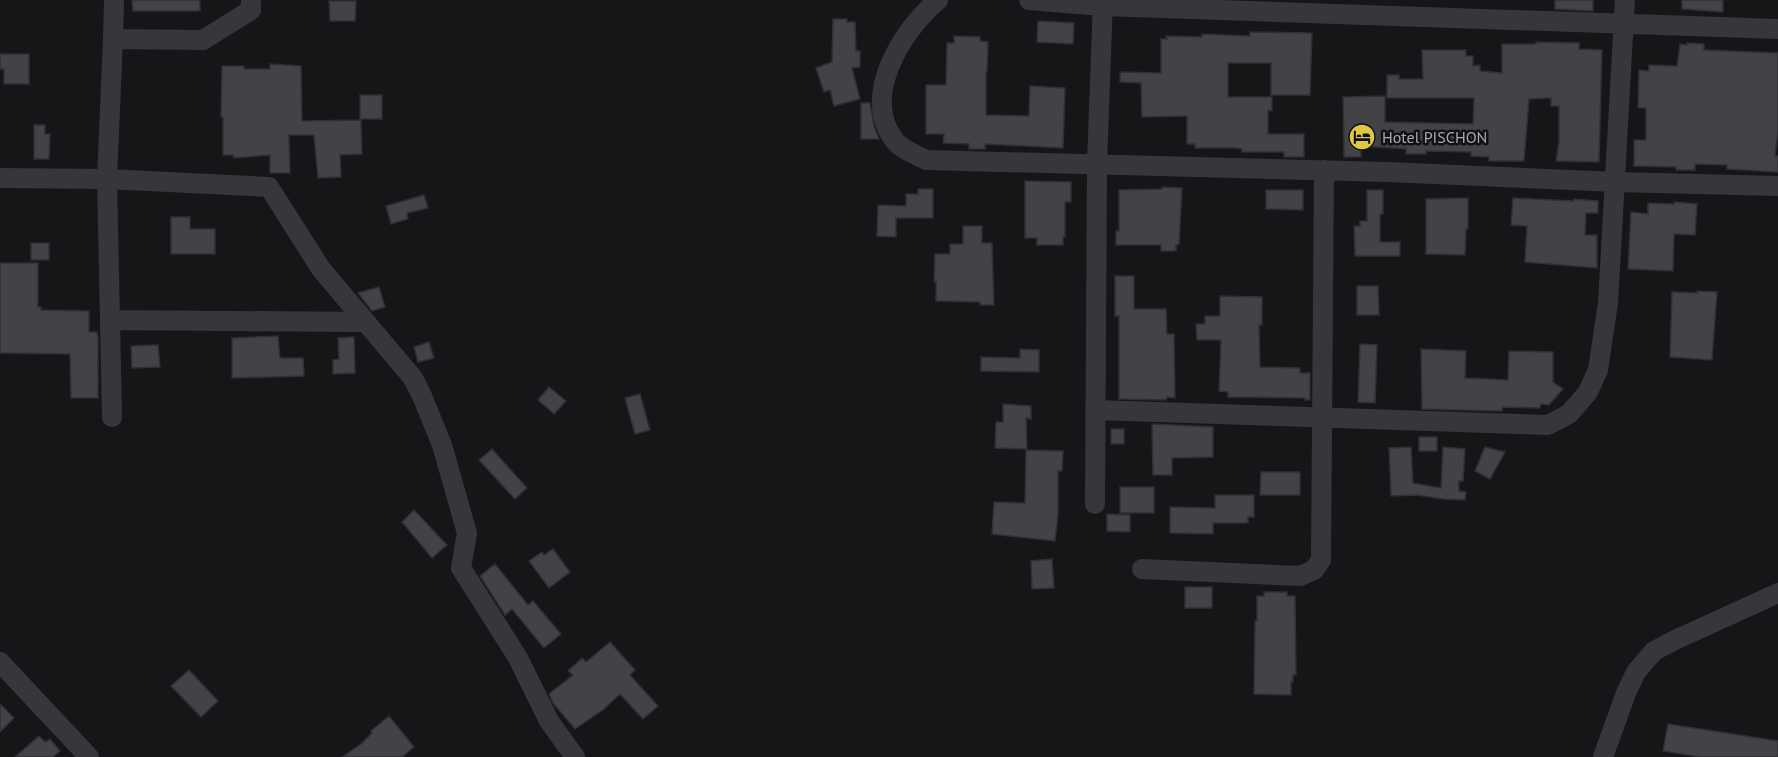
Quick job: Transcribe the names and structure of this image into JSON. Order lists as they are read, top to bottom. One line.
{"places":{"hotel":["Hotel PISCHON"]}}
